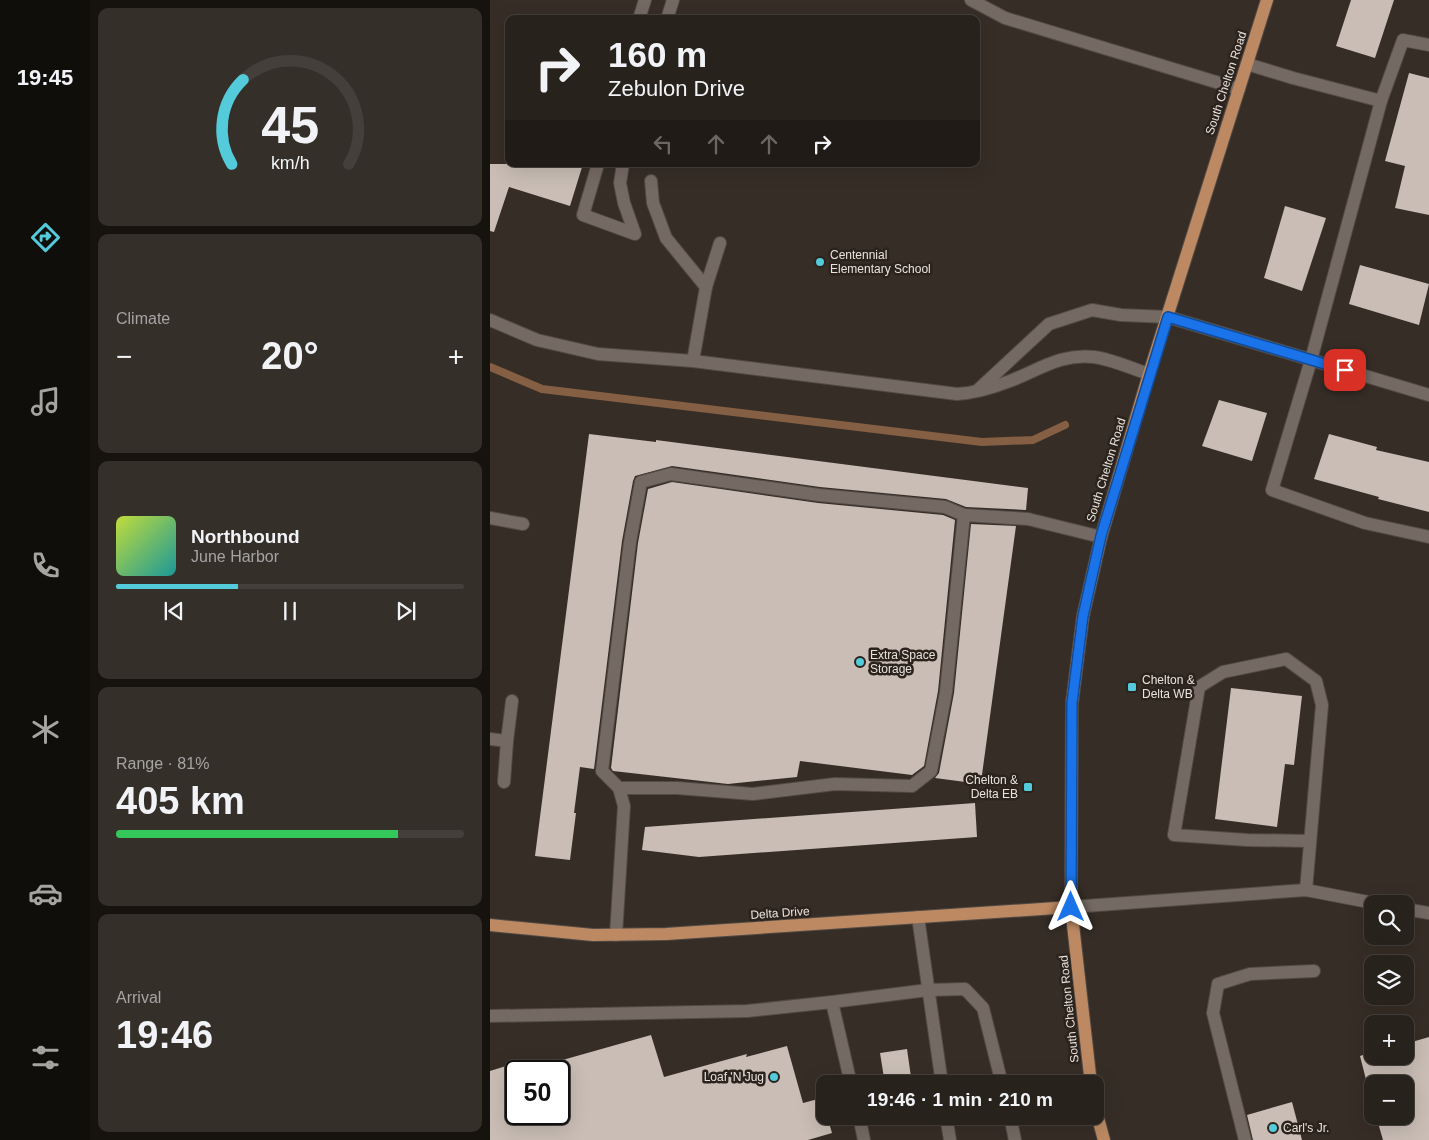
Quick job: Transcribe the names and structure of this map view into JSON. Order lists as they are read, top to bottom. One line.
{"streets":{"main road":["South Chelton Road","Delta Drive"]},"crossings":[["South Chelton Road","Delta Drive"]],"places":{"other":["Centennial Elementary School","Extra Space Storage","Loaf 'N Jug","Carl's Jr."],"transit":["Chelton & Delta WB","Chelton & Delta EB"]},"page":{"tabs":"19:45","turn":["160 m","Zebulon Drive"],"tile":["Climate",["Range · 81%","405 km"],["Arrival","19:46"]],"heat":["−","20°","+"],"song":["Northbound","June Harbor"],"map_buttons":["+","−"],"limit":"50","trip":"19:46 · 1 min · 210 m","gauge":["45","km/h"]}}
